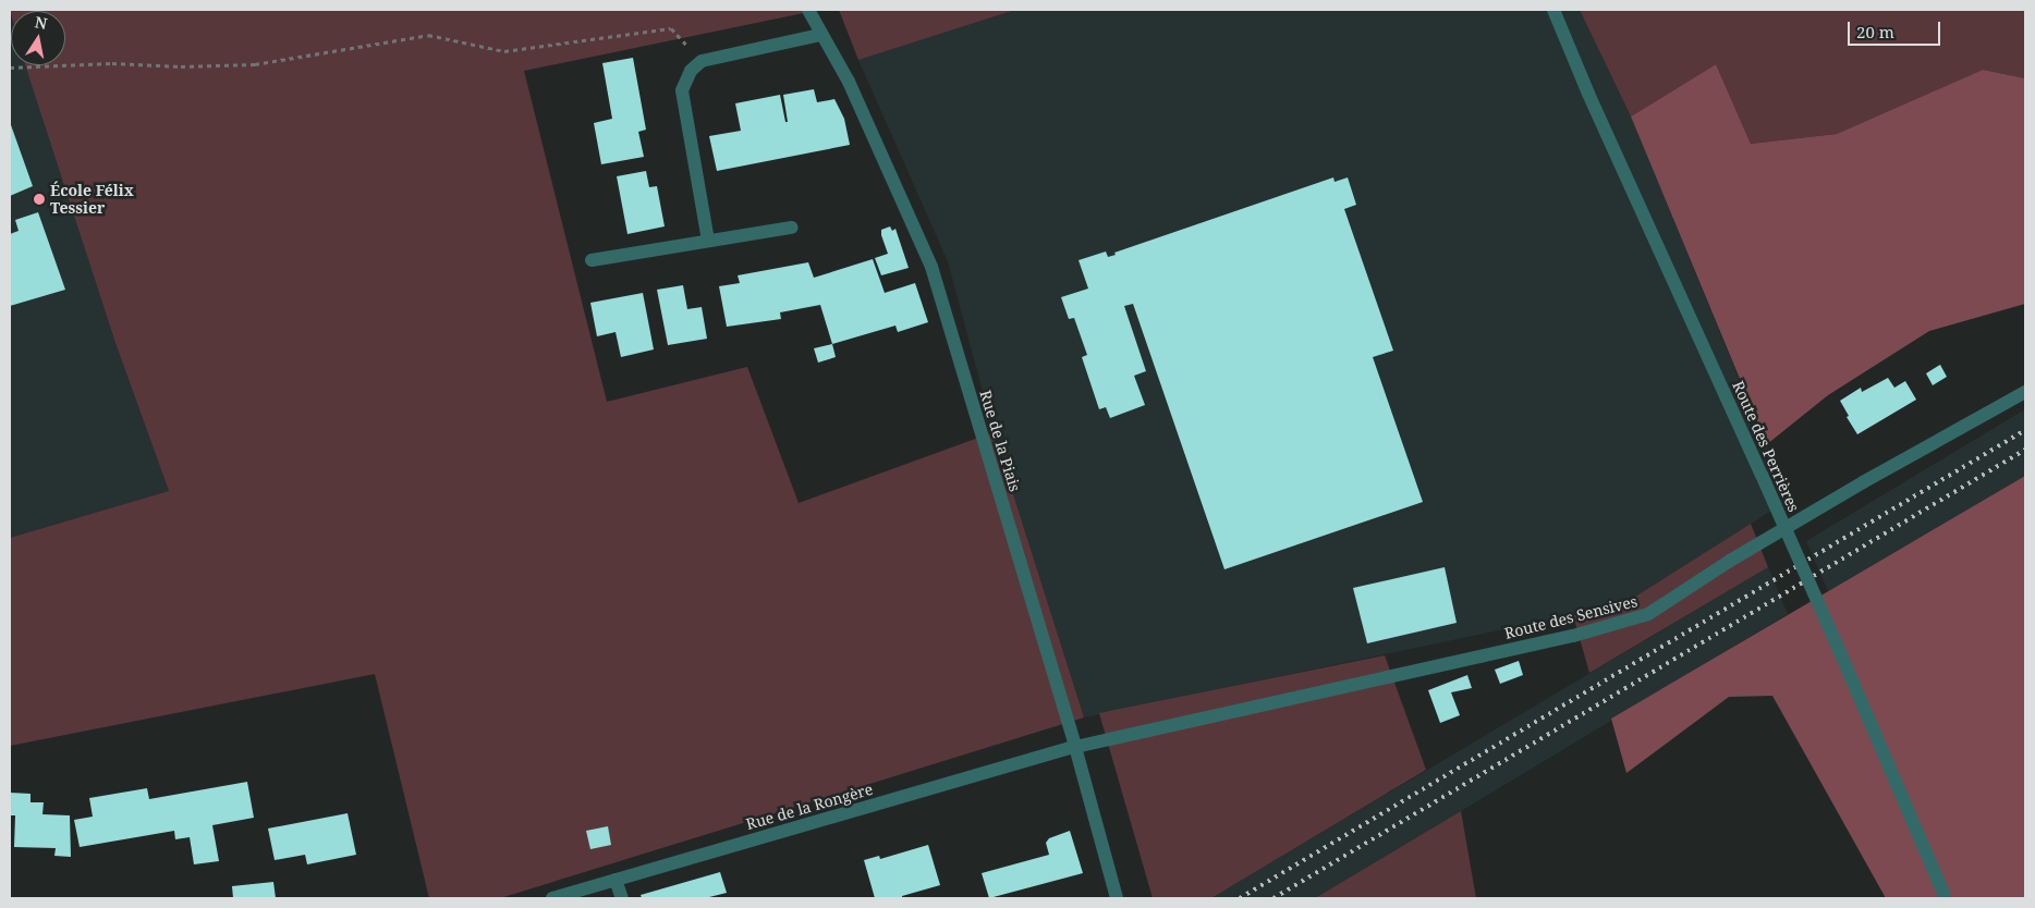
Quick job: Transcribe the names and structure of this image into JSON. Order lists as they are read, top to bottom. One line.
{"streets":{"street":["Rue de la Piais","Route des Perrières","Route des Sensives","Rue de la Rongère"]},"crossings":[["Rue de la Piais","Route des Sensives"],["Rue de la Piais","Rue de la Rongère"],["Route des Sensives","Rue de la Rongère"]],"places":["École Félix Tessier"],"scale_bar":"20 m","north":"top"}
